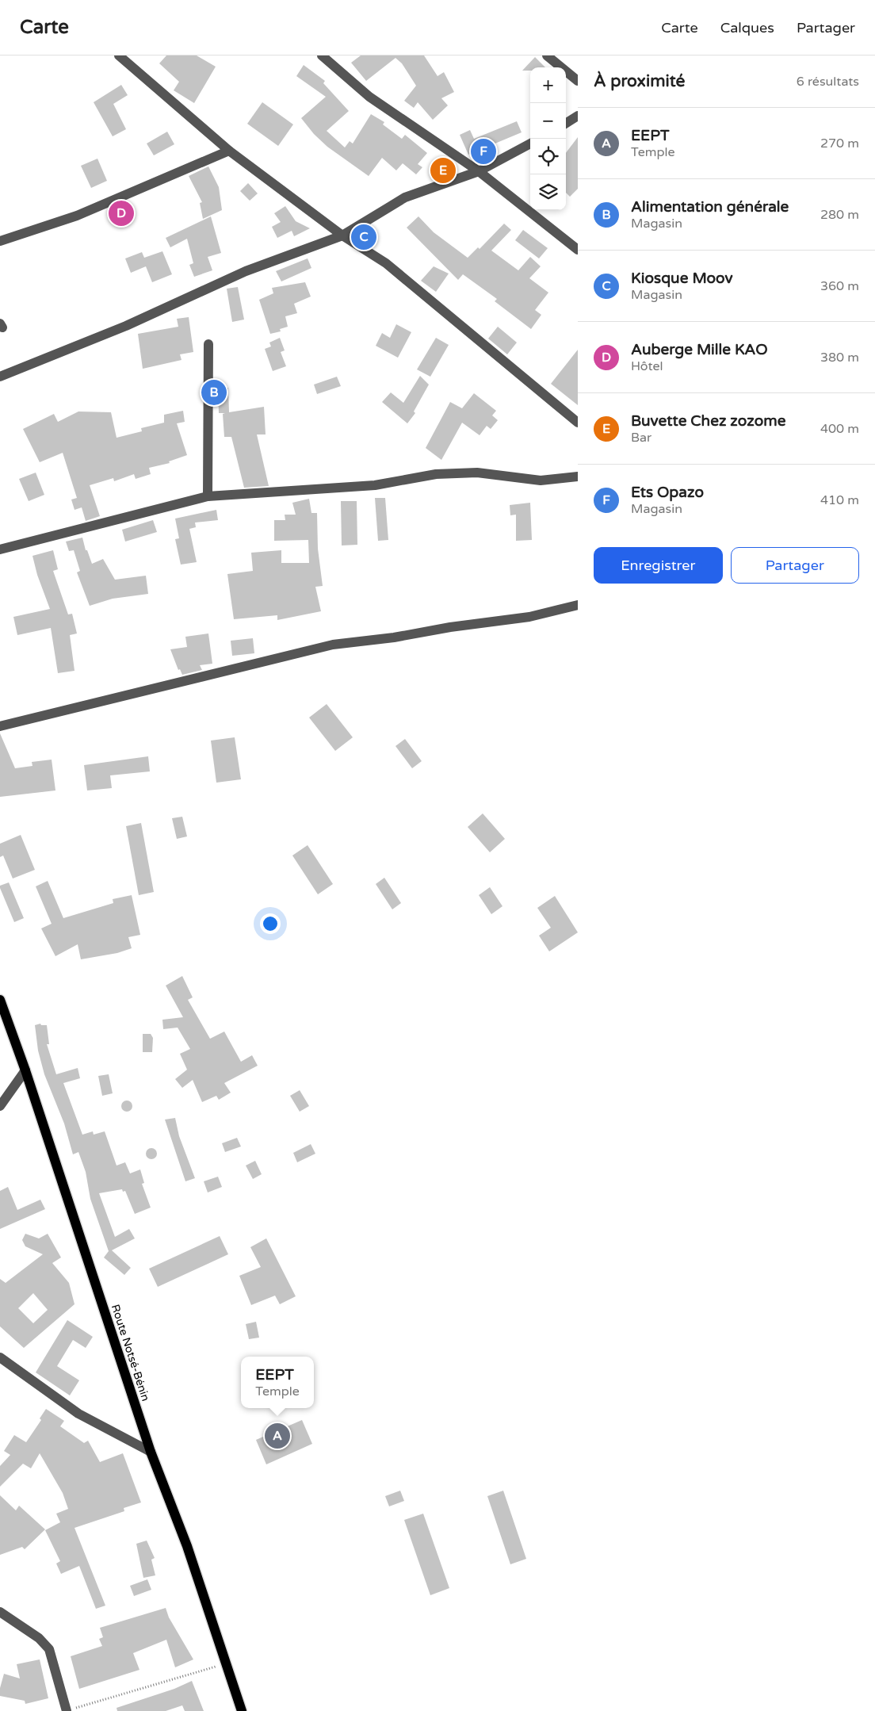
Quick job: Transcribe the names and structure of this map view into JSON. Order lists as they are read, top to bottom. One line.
{"streets":{"main road":["Route Notsé-Bénin"]},"page":{"header":"Carte","nav":["Carte","Calques","Partager"],"heading":["À proximité","6 résultats"],"map_buttons":["+","−"],"list":[{"mark":"A","name":"EEPT","note":"Temple","value":"270 m"},{"mark":"B","name":"Alimentation générale","note":"Magasin","value":"280 m"},{"mark":"C","name":"Kiosque Moov","note":"Magasin","value":"360 m"},{"mark":"D","name":"Auberge Mille KAO","note":"Hôtel","value":"380 m"},{"mark":"E","name":"Buvette Chez zozome","note":"Bar","value":"400 m"},{"mark":"F","name":"Ets Opazo","note":"Magasin","value":"410 m"}],"pins":["F","E","D","C","B","A"],"buttons":["Enregistrer","Partager"],"popup":["EEPT","Temple"]}}
